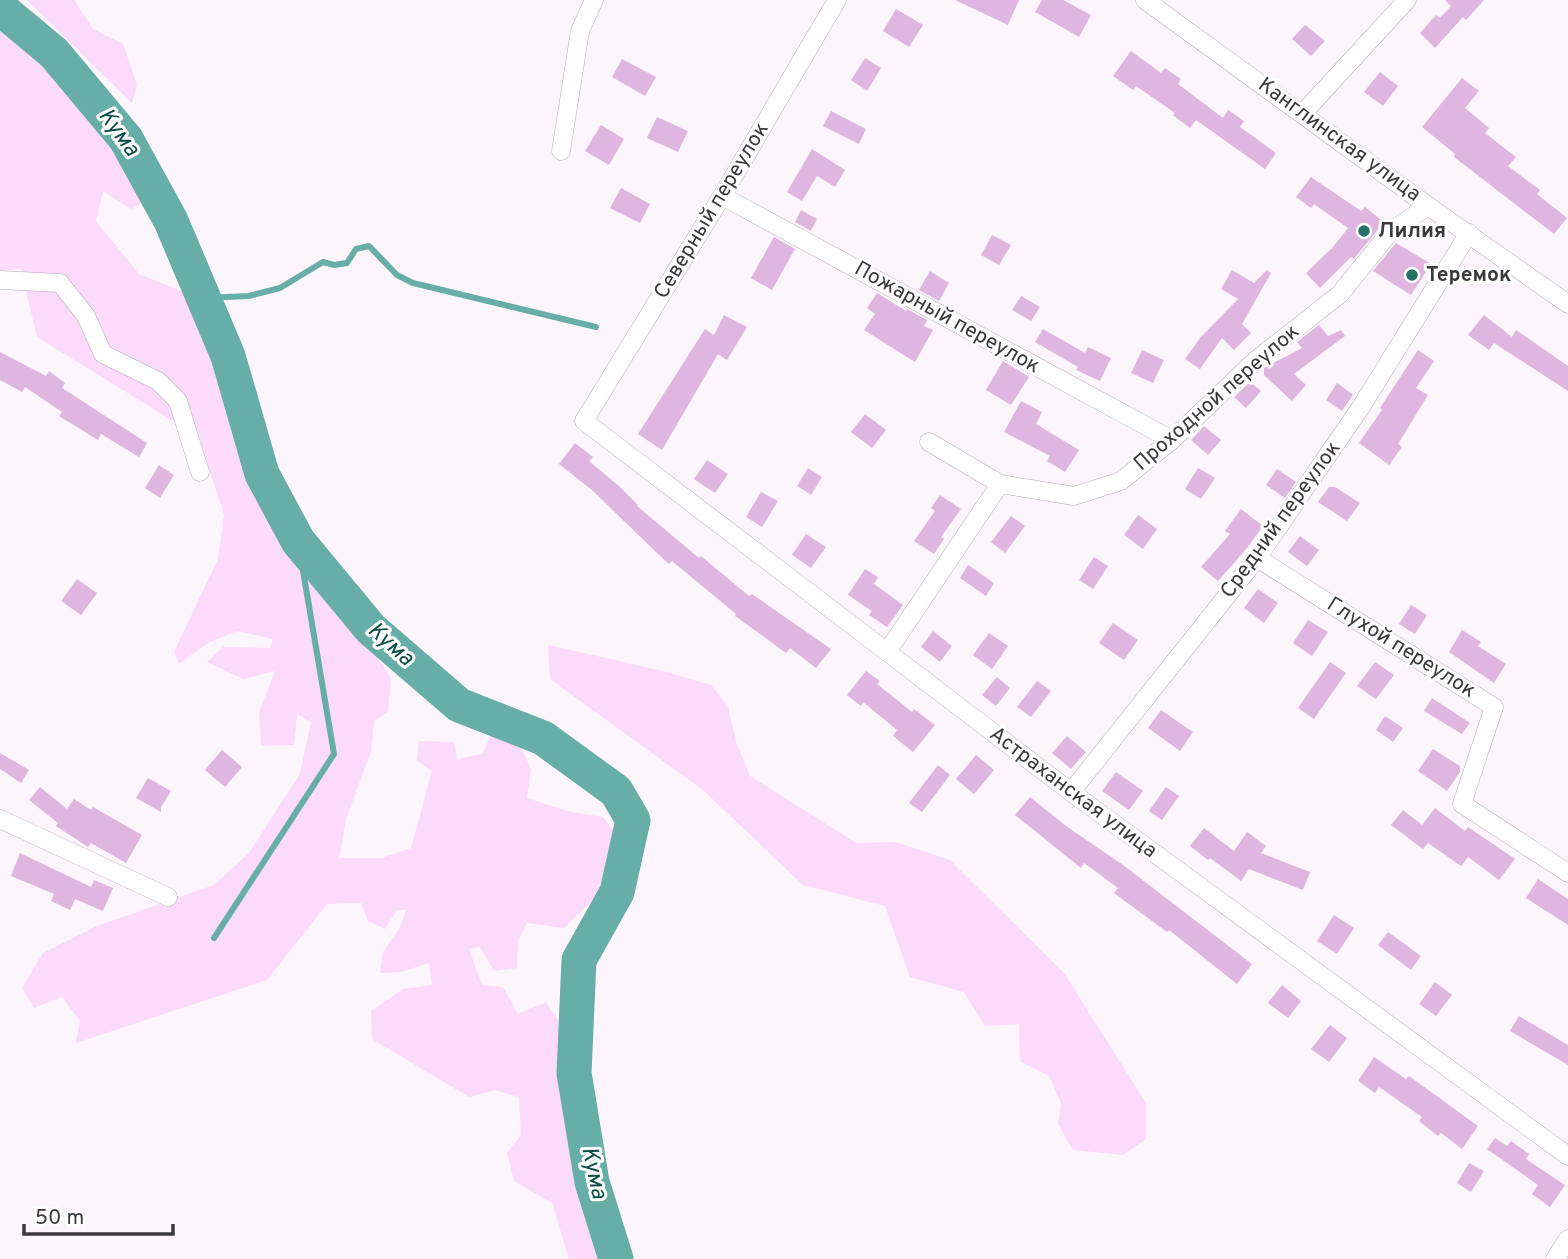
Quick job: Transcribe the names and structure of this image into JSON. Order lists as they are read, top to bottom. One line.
{"streets":{"street":["Канглинская улица","Северный переулок","Пожарный переулок","Проходной переулок","Средний переулок","Глухой переулок","Астраханская улица"]},"crossings":[["Канглинская улица","Проходной переулок"],["Канглинская улица","Средний переулок"],["Северный переулок","Пожарный переулок"],["Северный переулок","Астраханская улица"],["Пожарный переулок","Проходной переулок"],["Средний переулок","Глухой переулок"],["Средний переулок","Астраханская улица"]],"water":["Кума"],"places":["Лилия","Теремок"],"scale_bar":"50 m"}
